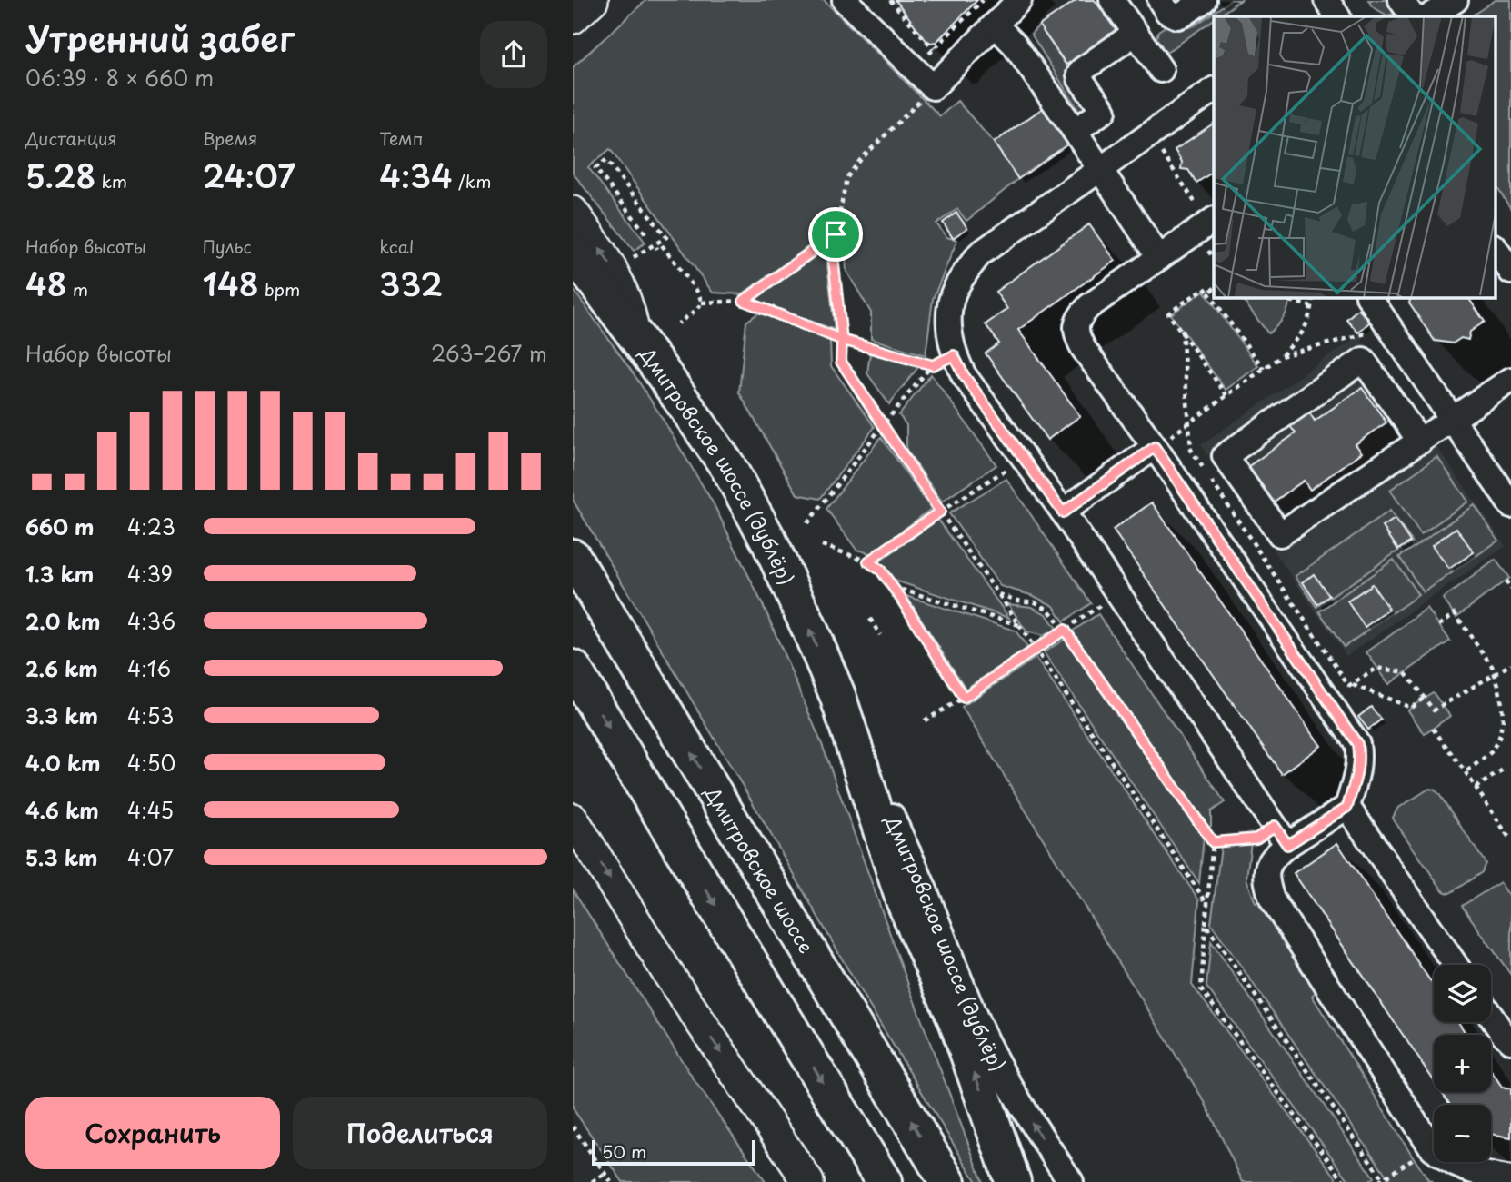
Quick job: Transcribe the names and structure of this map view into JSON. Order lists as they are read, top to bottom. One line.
{"streets":{"highway":["Дмитровское шоссе (дублёр)","Дмитровское шоссе"]},"scale_bar":"50 m","page":{"heading":["Утренний забег","06:39 · 8 × 660 m"],"stats":[["Дистанция","5.28 km"],["Время","24:07"],["Темп","4:34 /km"],["Набор высоты","48 m"],["Пульс","148 bpm"],["kcal","332"]],"chart":["Набор высоты","263–267 m"],"list":[{"name":"660 m","note":"4:23"},{"name":"1.3 km","note":"4:39"},{"name":"2.0 km","note":"4:36"},{"name":"2.6 km","note":"4:16"},{"name":"3.3 km","note":"4:53"},{"name":"4.0 km","note":"4:50"},{"name":"4.6 km","note":"4:45"},{"name":"5.3 km","note":"4:07"}],"map_buttons":["+","−"],"buttons":["Сохранить","Поделиться"],"scale":"50 m"}}
